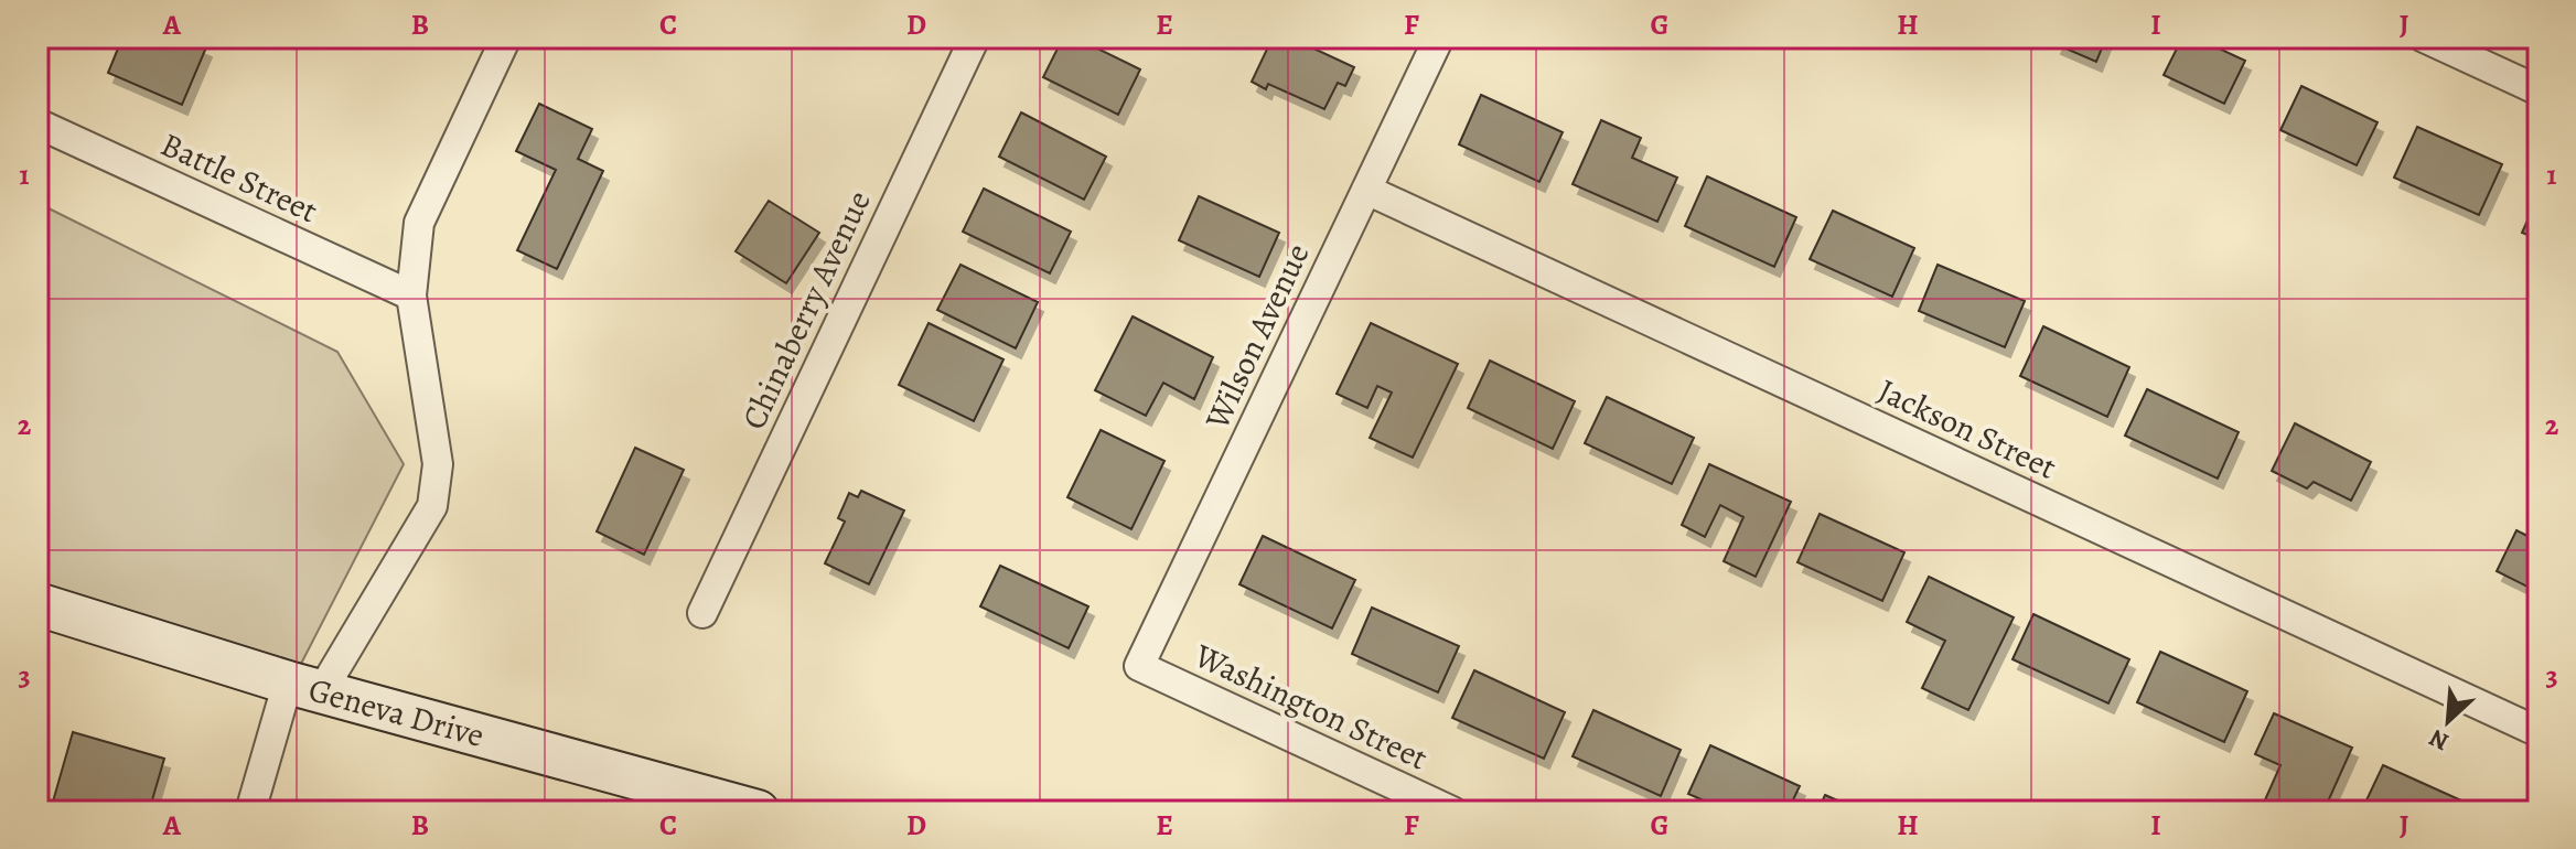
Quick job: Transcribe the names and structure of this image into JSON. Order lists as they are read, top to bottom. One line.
{"streets":{"main road":["Geneva Drive"],"street":["Battle Street","Chinaberry Avenue","Wilson Avenue","Jackson Street","Washington Street"]},"crossings":[["Wilson Avenue","Jackson Street"],["Wilson Avenue","Washington Street"]],"north":"bottom left","grid":{"columns":["A","B","C","D","E","F","G","H","I","J"],"rows":["1","2","3"]}}
